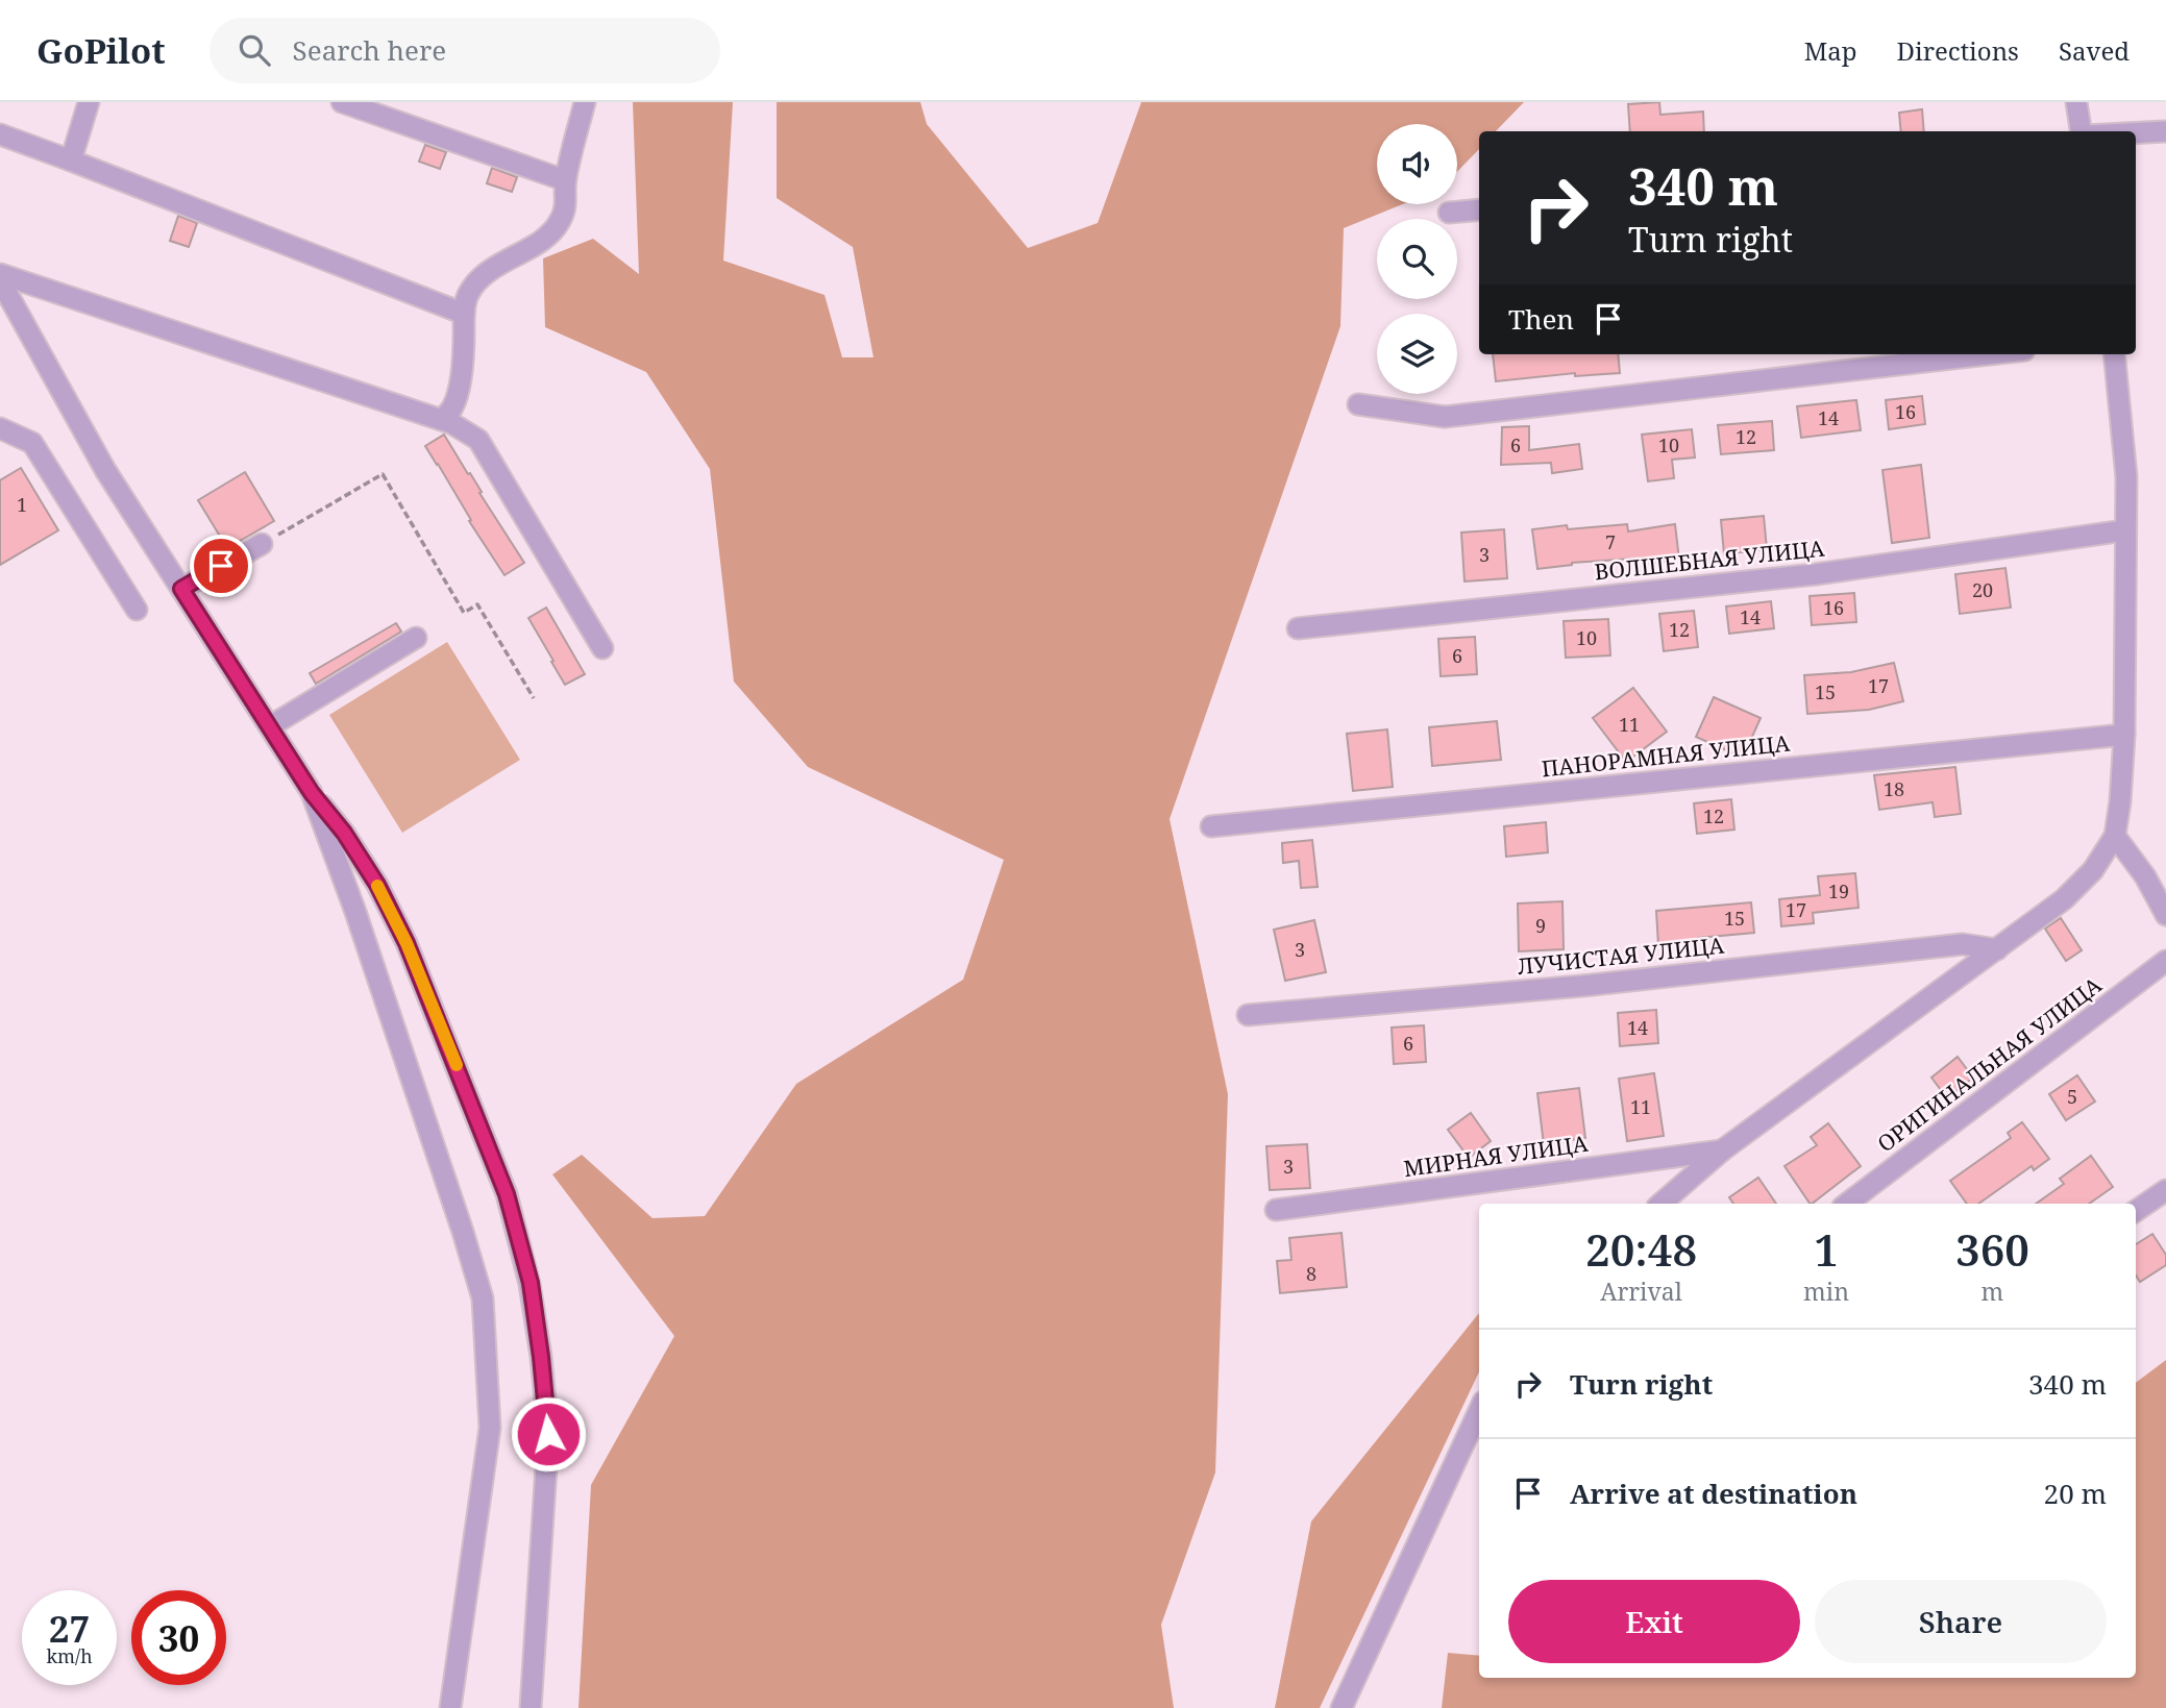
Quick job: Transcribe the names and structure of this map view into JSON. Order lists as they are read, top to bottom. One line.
{"streets":{"street":["ВОЛШЕБНАЯ УЛИЦА","ПАНОРАМНАЯ УЛИЦА","ЛУЧИСТАЯ УЛИЦА","ОРИГИНАЛЬНАЯ УЛИЦА","МИРНАЯ УЛИЦА"]},"house_numbers":["16","14","12","6","10","1","7","3","20","16","14","12","10","6","17","15","11","18","12","19","17","15","9","3","14","6","5","11","3","8"],"page":{"header":"GoPilot","search":"Search here","nav":["Map","Directions","Saved"],"turn":["340 m","Turn right"],"then":"Then","eta":["20:48","Arrival","1","min","360","m"],"list":[{"name":"Turn right","value":"340 m"},{"name":"Arrive at destination","value":"20 m"}],"buttons":["Exit","Share"],"speed":"27 km/h","limit":"30"}}
